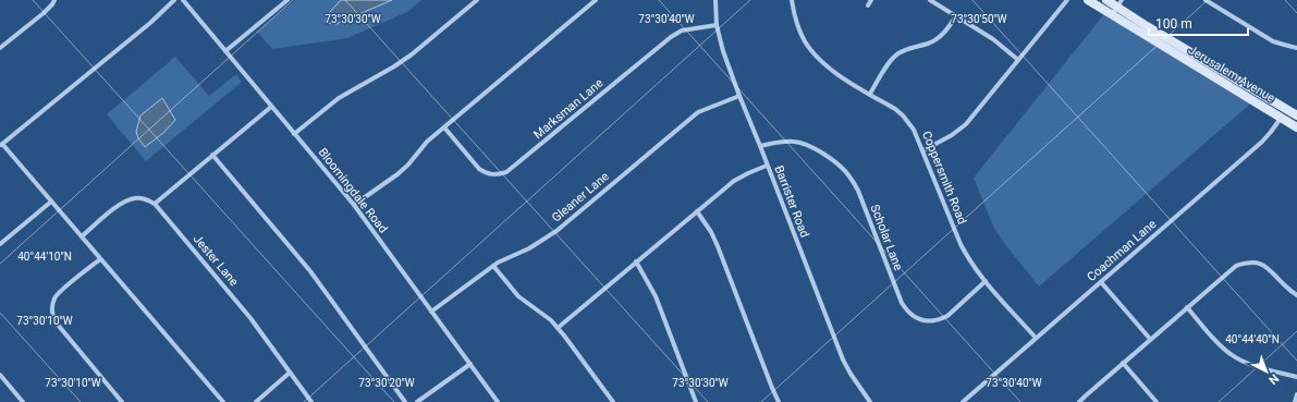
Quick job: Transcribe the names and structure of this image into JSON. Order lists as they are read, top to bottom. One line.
{"streets":{"main road":["Jerusalem Avenue"],"street":["Marksman Lane","Coppersmith Road","Bloomingdale Road","Gleaner Lane","Barrister Road","Scholar Lane","Coachman Lane","Jester Lane"]},"crossings":[["Jerusalem Avenue","Coachman Lane"],["Marksman Lane","Barrister Road"],["Coppersmith Road","Scholar Lane"],["Coppersmith Road","Coachman Lane"],["Bloomingdale Road","Gleaner Lane"],["Gleaner Lane","Barrister Road"],["Barrister Road","Scholar Lane"]],"scale_bar":"100 m","north":"bottom right","coordinates":["73°30'30\"W","73°30'40\"W","73°30'50\"W","40°44'10\"N","73°30'10\"W","40°44'40\"N","73°30'20\"W"]}
